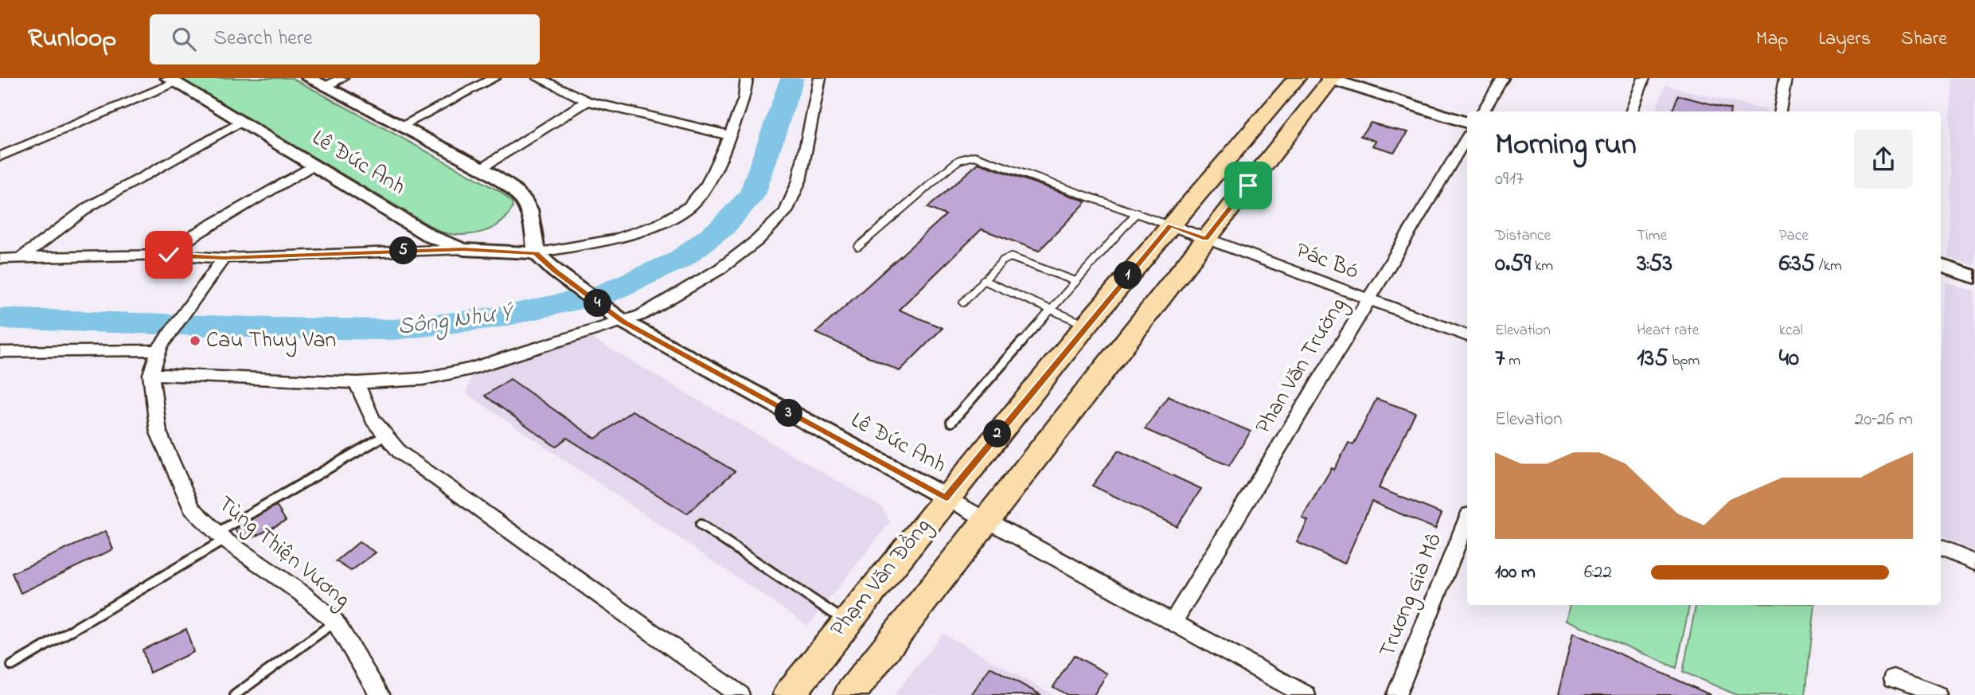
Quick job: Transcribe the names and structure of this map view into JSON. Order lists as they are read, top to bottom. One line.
{"streets":{"main road":["Phạm Văn Đồng"],"street":["Lê Đức Anh","Pác Bó","Phan Văn Trường","Tùng Thiện Vương","Trương Gia Mô"]},"crossings":[["Lê Đức Anh","Phan Văn Trường"],["Lê Đức Anh","Phạm Văn Đồng"],["Pác Bó","Phan Văn Trường"],["Pác Bó","Phạm Văn Đồng"]],"water":["Sông Như Ý"],"places":["Cau Thuy Van"],"page":{"header":"Runloop","search":"Search here","nav":["Map","Layers","Share"],"heading":["Morning run","09:17"],"stats":[["Distance","0.59 km"],["Time","3:53"],["Pace","6:35 /km"],["Elevation","7 m"],["Heart rate","135 bpm"],["kcal","40"]],"pins":["5","1","4","3","2"],"chart":["Elevation","20–26 m"],"list":[{"name":"100 m","note":"6:22"}]}}
